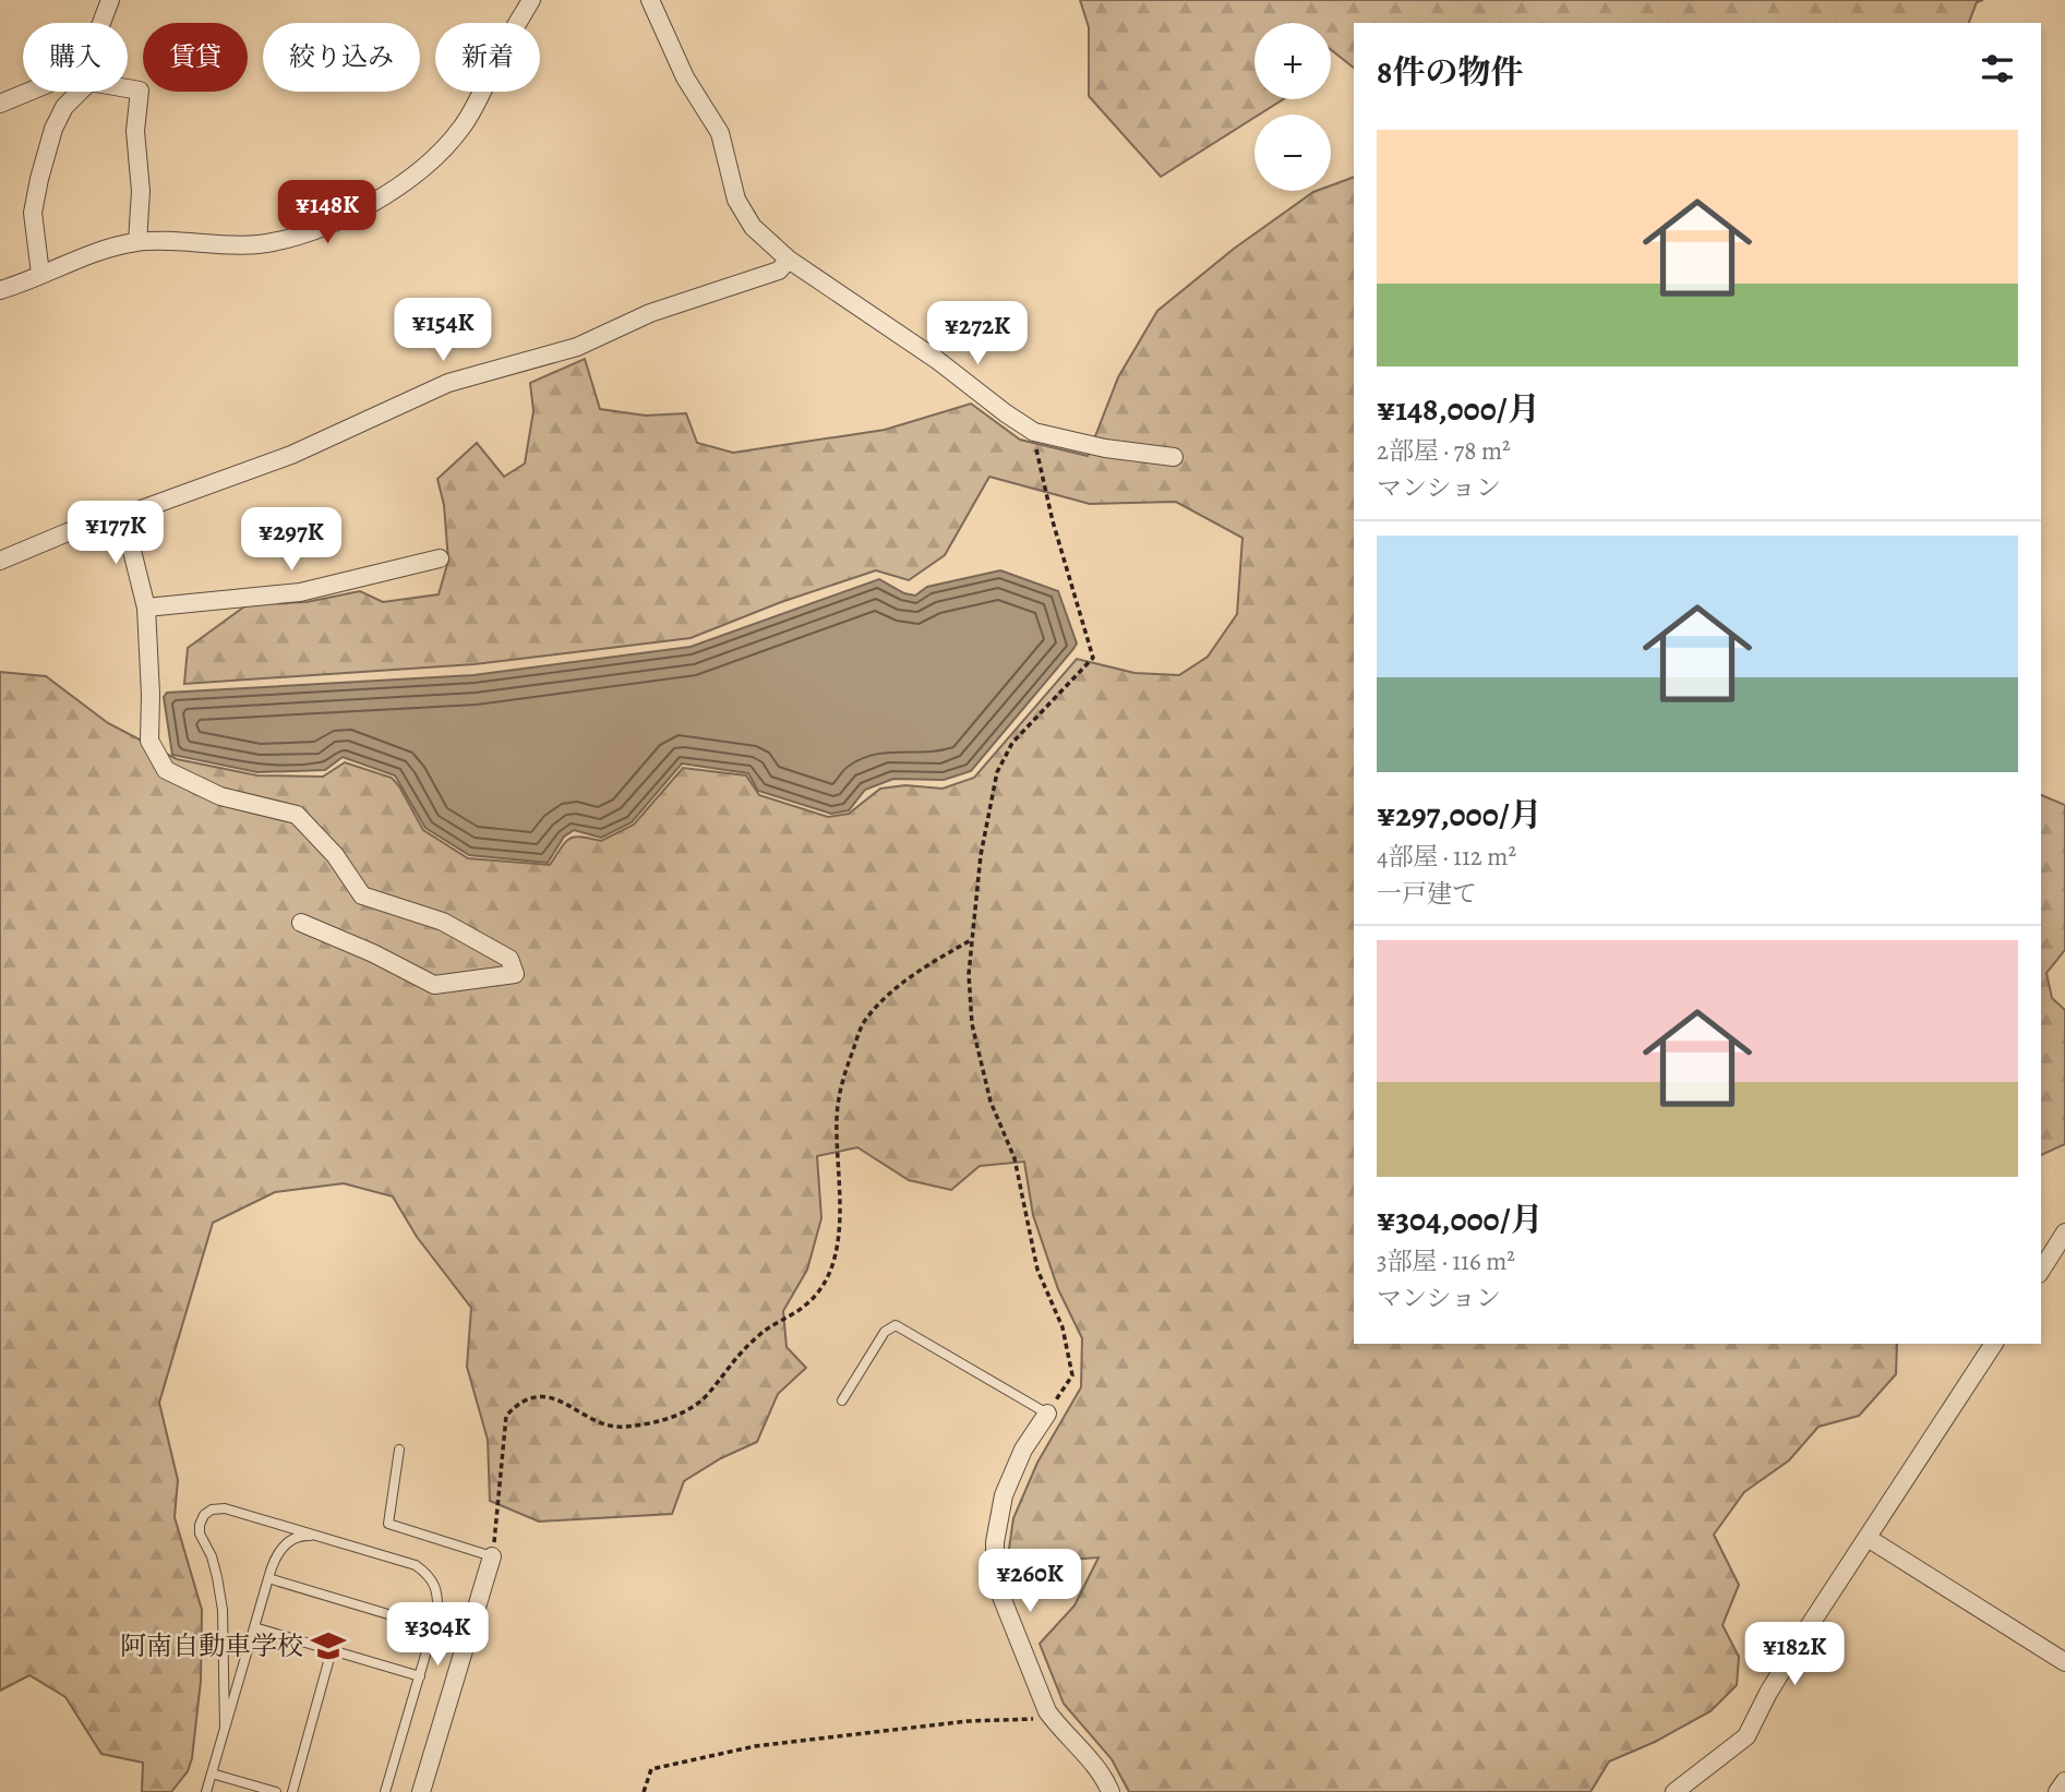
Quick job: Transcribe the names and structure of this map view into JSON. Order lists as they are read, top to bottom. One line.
{"places":{"school or university":["阿南自動車学校"]},"page":{"map_buttons":["+","−"],"chip":["購入","賃貸","絞り込み","新着"],"heading":"8件の物件","list":[{"name":"¥148,000/月","note":"2部屋 · 78 m² · マンション"},{"name":"¥297,000/月","note":"4部屋 · 112 m² · 一戸建て"},{"name":"¥304,000/月","note":"3部屋 · 116 m² · マンション"}],"price":["¥148K","¥154K","¥272K","¥177K","¥297K","¥260K","¥304K","¥182K"]}}
